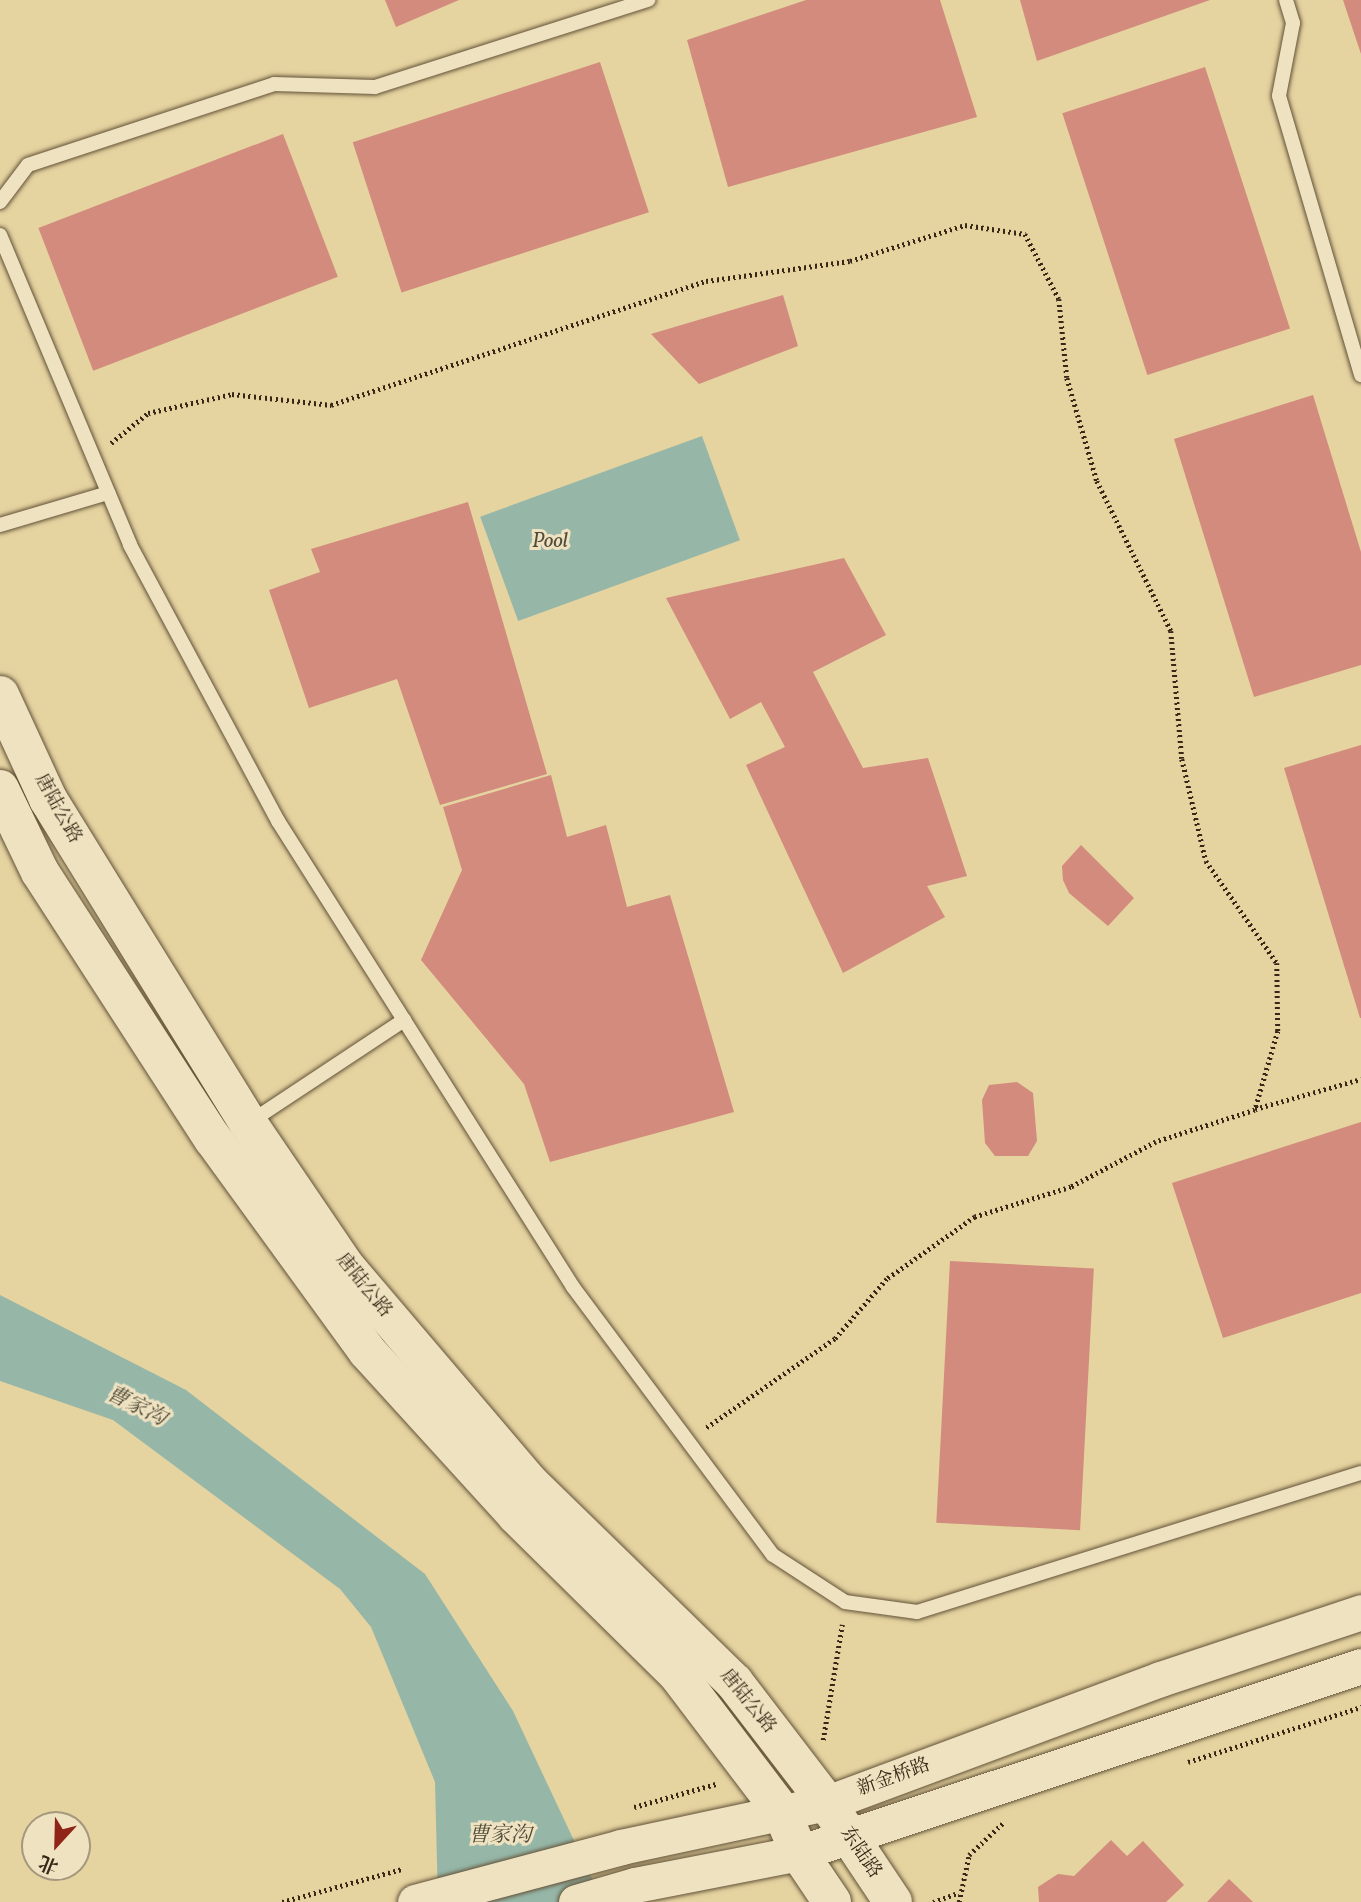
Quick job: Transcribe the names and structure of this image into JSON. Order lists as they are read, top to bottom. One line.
{"streets":{"main road":["唐陆公路","东陆路"],"street":["新金桥路"]},"crossings":[["唐陆公路","新金桥路"],["唐陆公路","东陆路"],["新金桥路","东陆路"]],"water":["Pool","曹家沟"],"north":"bottom"}
